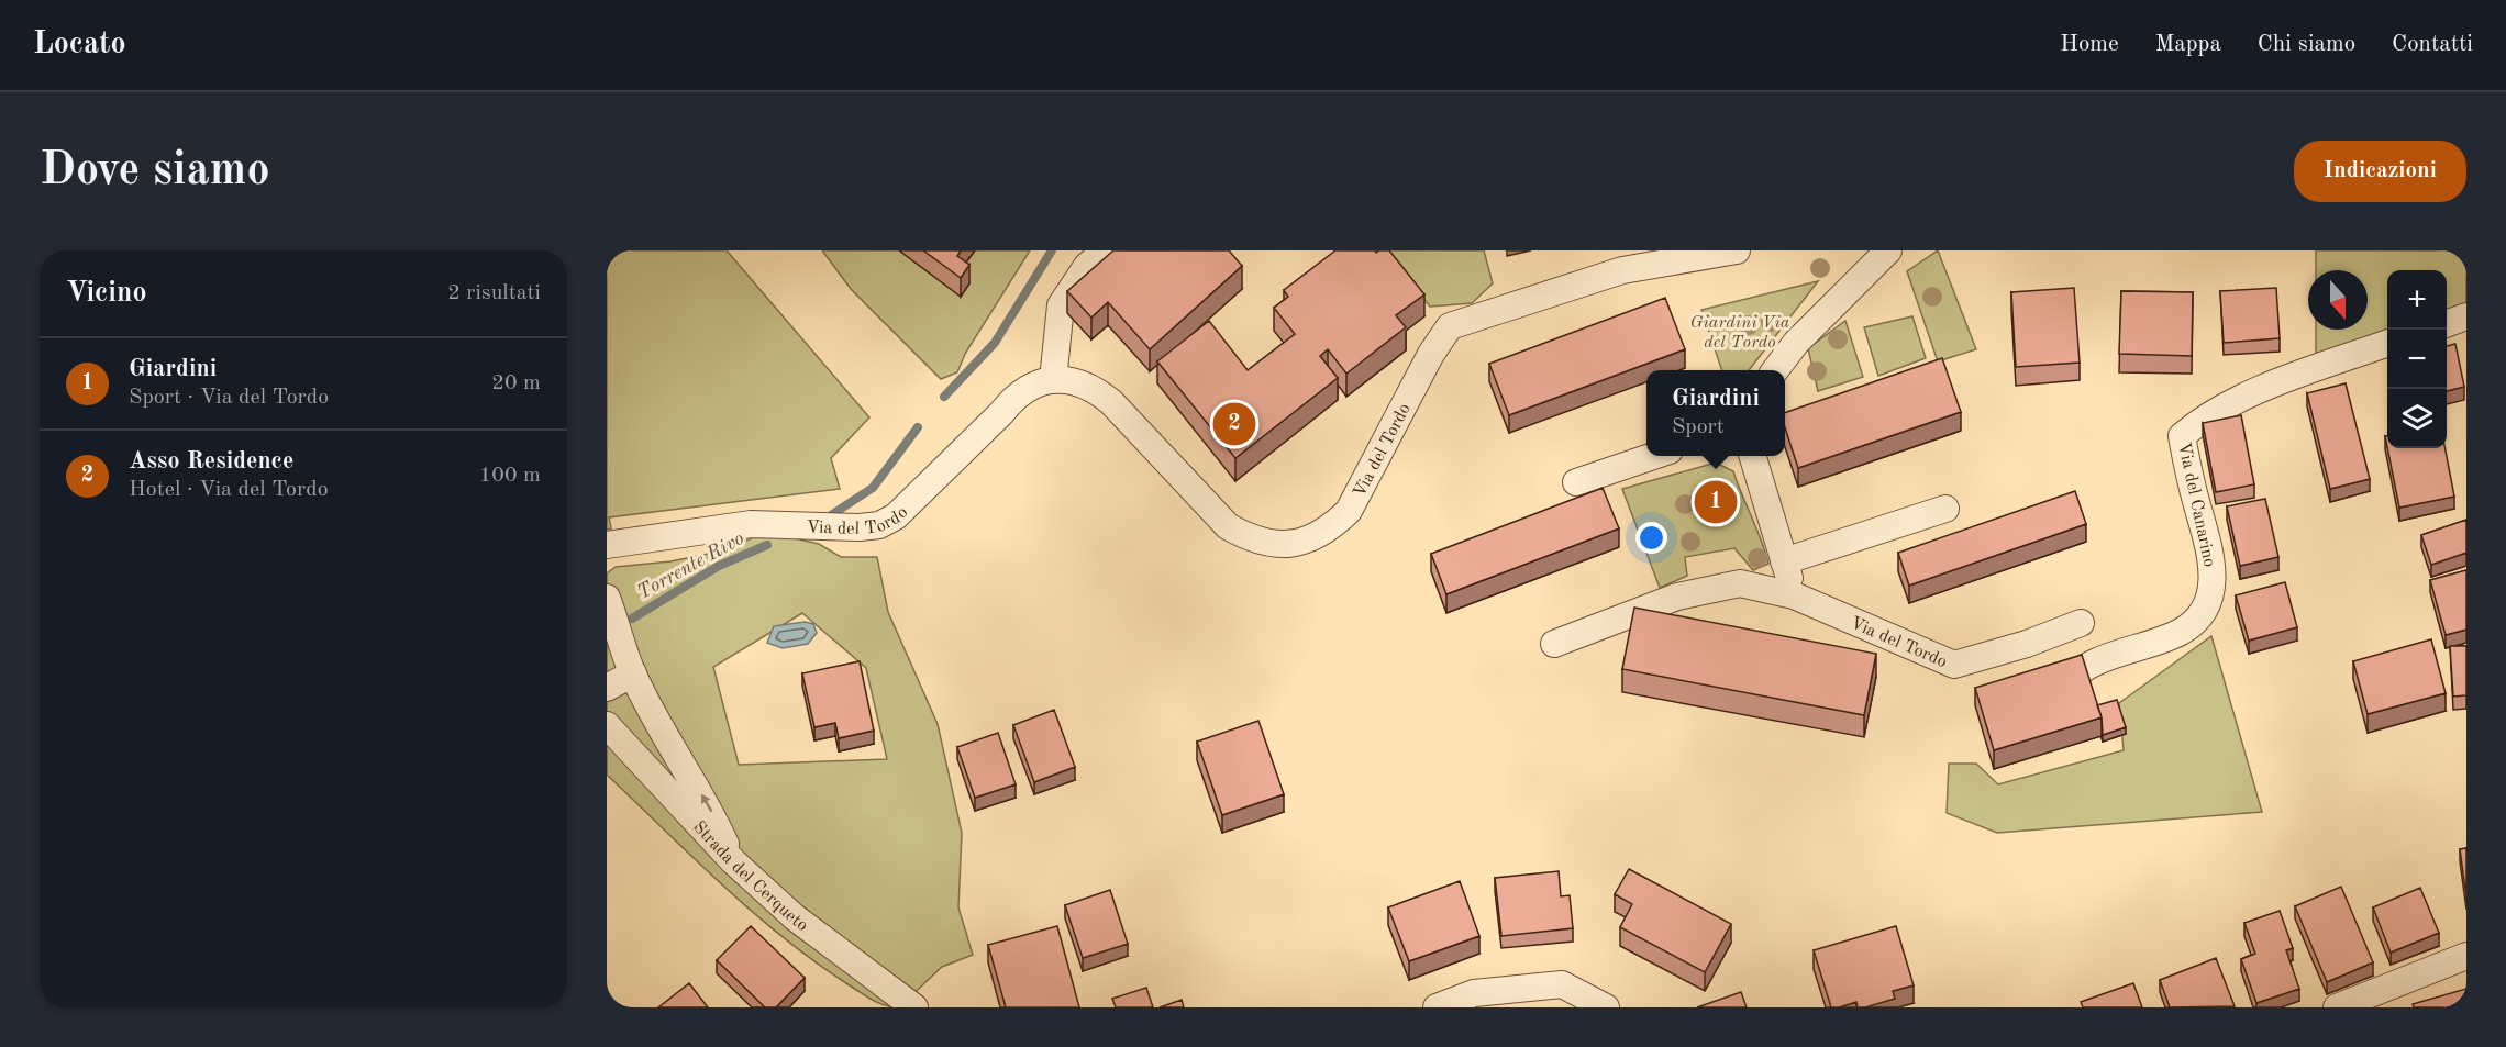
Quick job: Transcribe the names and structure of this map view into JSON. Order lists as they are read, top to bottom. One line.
{"streets":{"street":["Via del Tordo","Via del Canarino","Strada del Cerqueto"]},"water":["Torrente Rivo"],"parks":["Giardini Via del Tordo"],"north":"bottom","page":{"header":"Locato","nav":["Home","Mappa","Chi siamo","Contatti"],"buttons":"Indicazioni","title":"Dove siamo","heading":["Vicino","2 risultati"],"map_buttons":["+","−"],"list":[{"mark":"1","name":"Giardini","note":"Sport · Via del Tordo","value":"20 m"},{"mark":"2","name":"Asso Residence","note":"Hotel · Via del Tordo","value":"100 m"}],"popup":["Giardini","Sport"],"pins":["2","1"]}}
